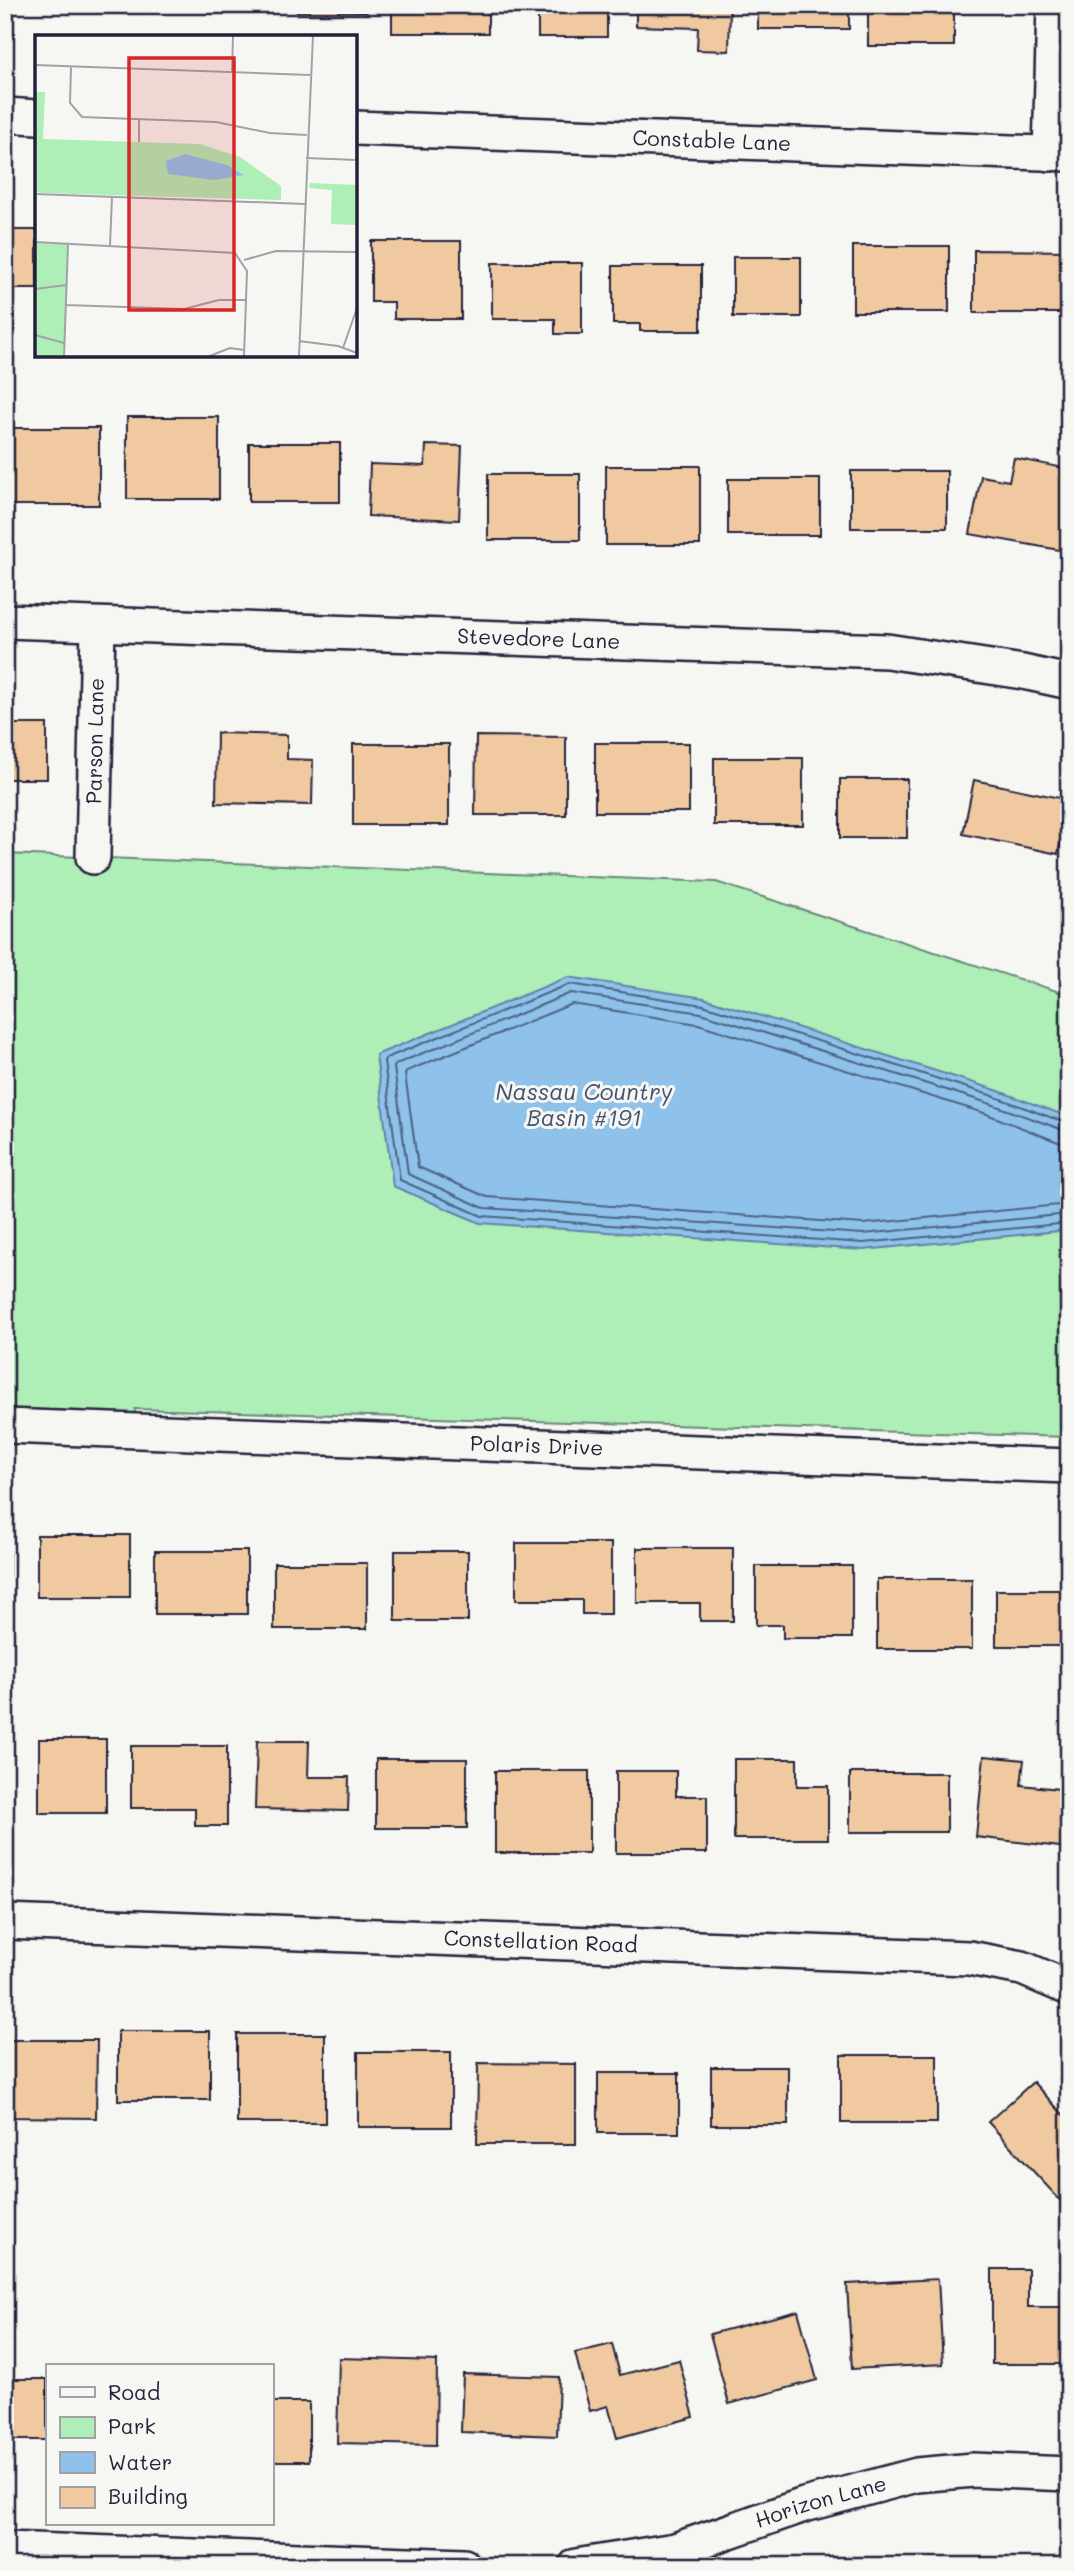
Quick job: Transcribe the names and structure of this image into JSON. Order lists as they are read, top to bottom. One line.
{"streets":{"street":["Constable Lane","Stevedore Lane","Parson Lane","Polaris Drive","Constellation Road","Horizon Lane"]},"crossings":[["Stevedore Lane","Parson Lane"]],"water":["Nassau Country Basin #191"],"legend":["Road","Park","Water","Building"]}
